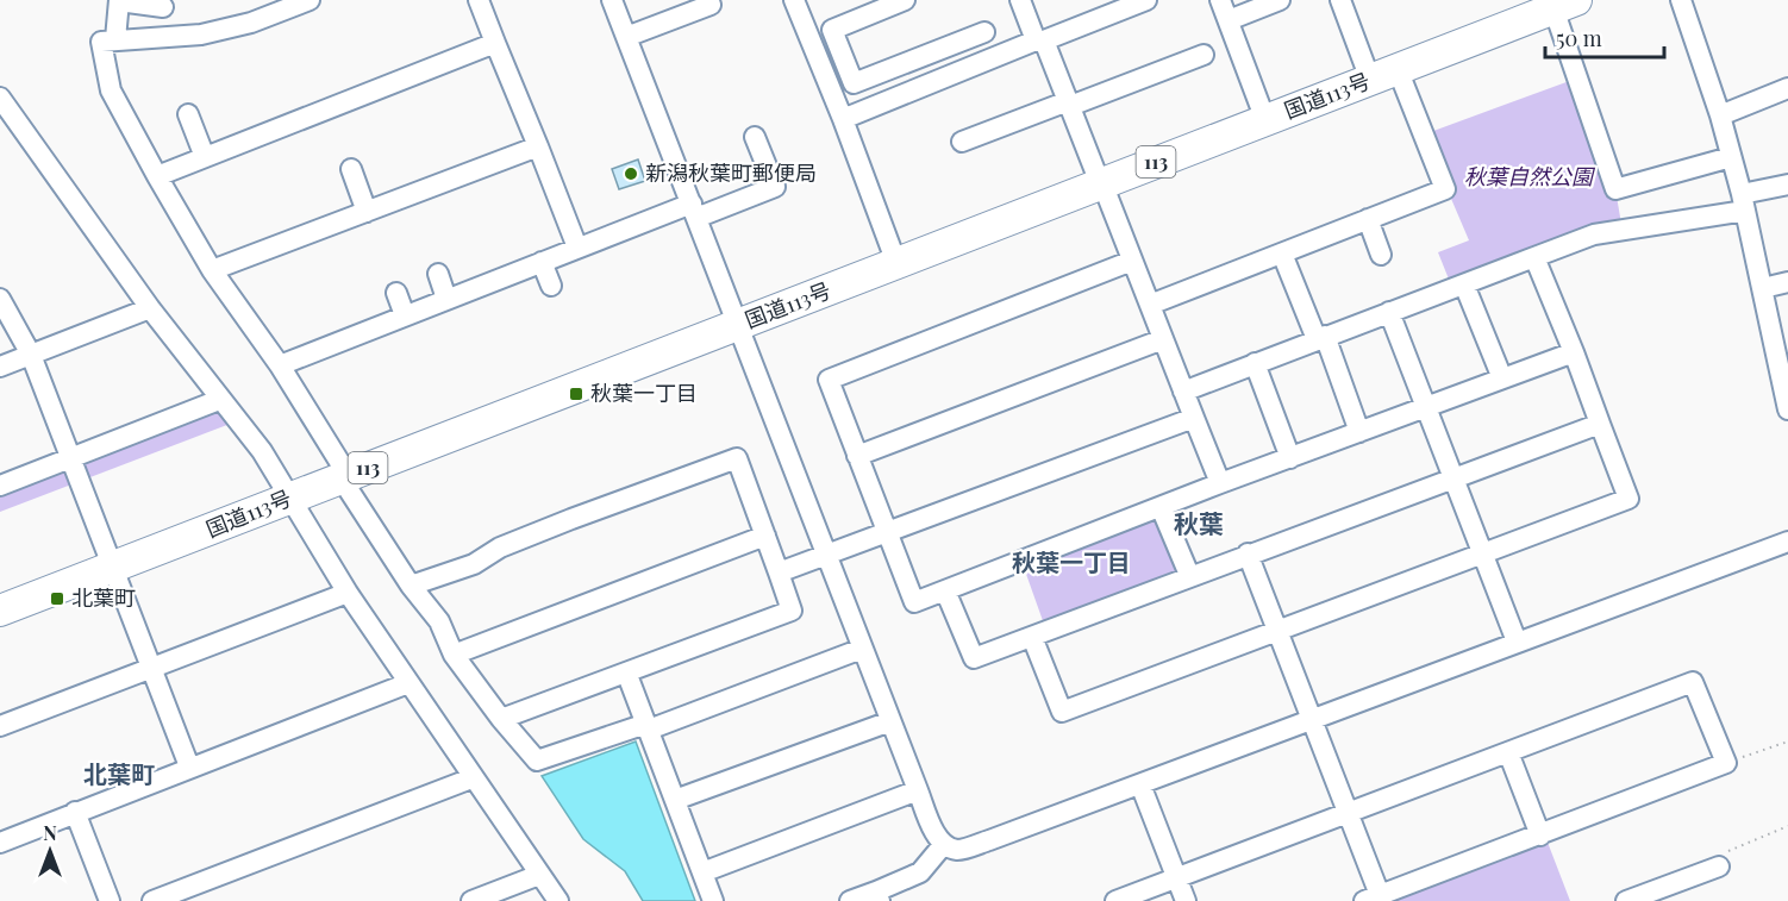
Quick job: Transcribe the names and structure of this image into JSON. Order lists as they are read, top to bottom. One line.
{"streets":{"highway":["国道113号","113"]},"districts":["秋葉","秋葉一丁目","北葉町"],"parks":["秋葉自然公園"],"places":{"other":["新潟秋葉町郵便局"],"transit":["秋葉一丁目","北葉町"]},"scale_bar":"50 m","north":"top"}
